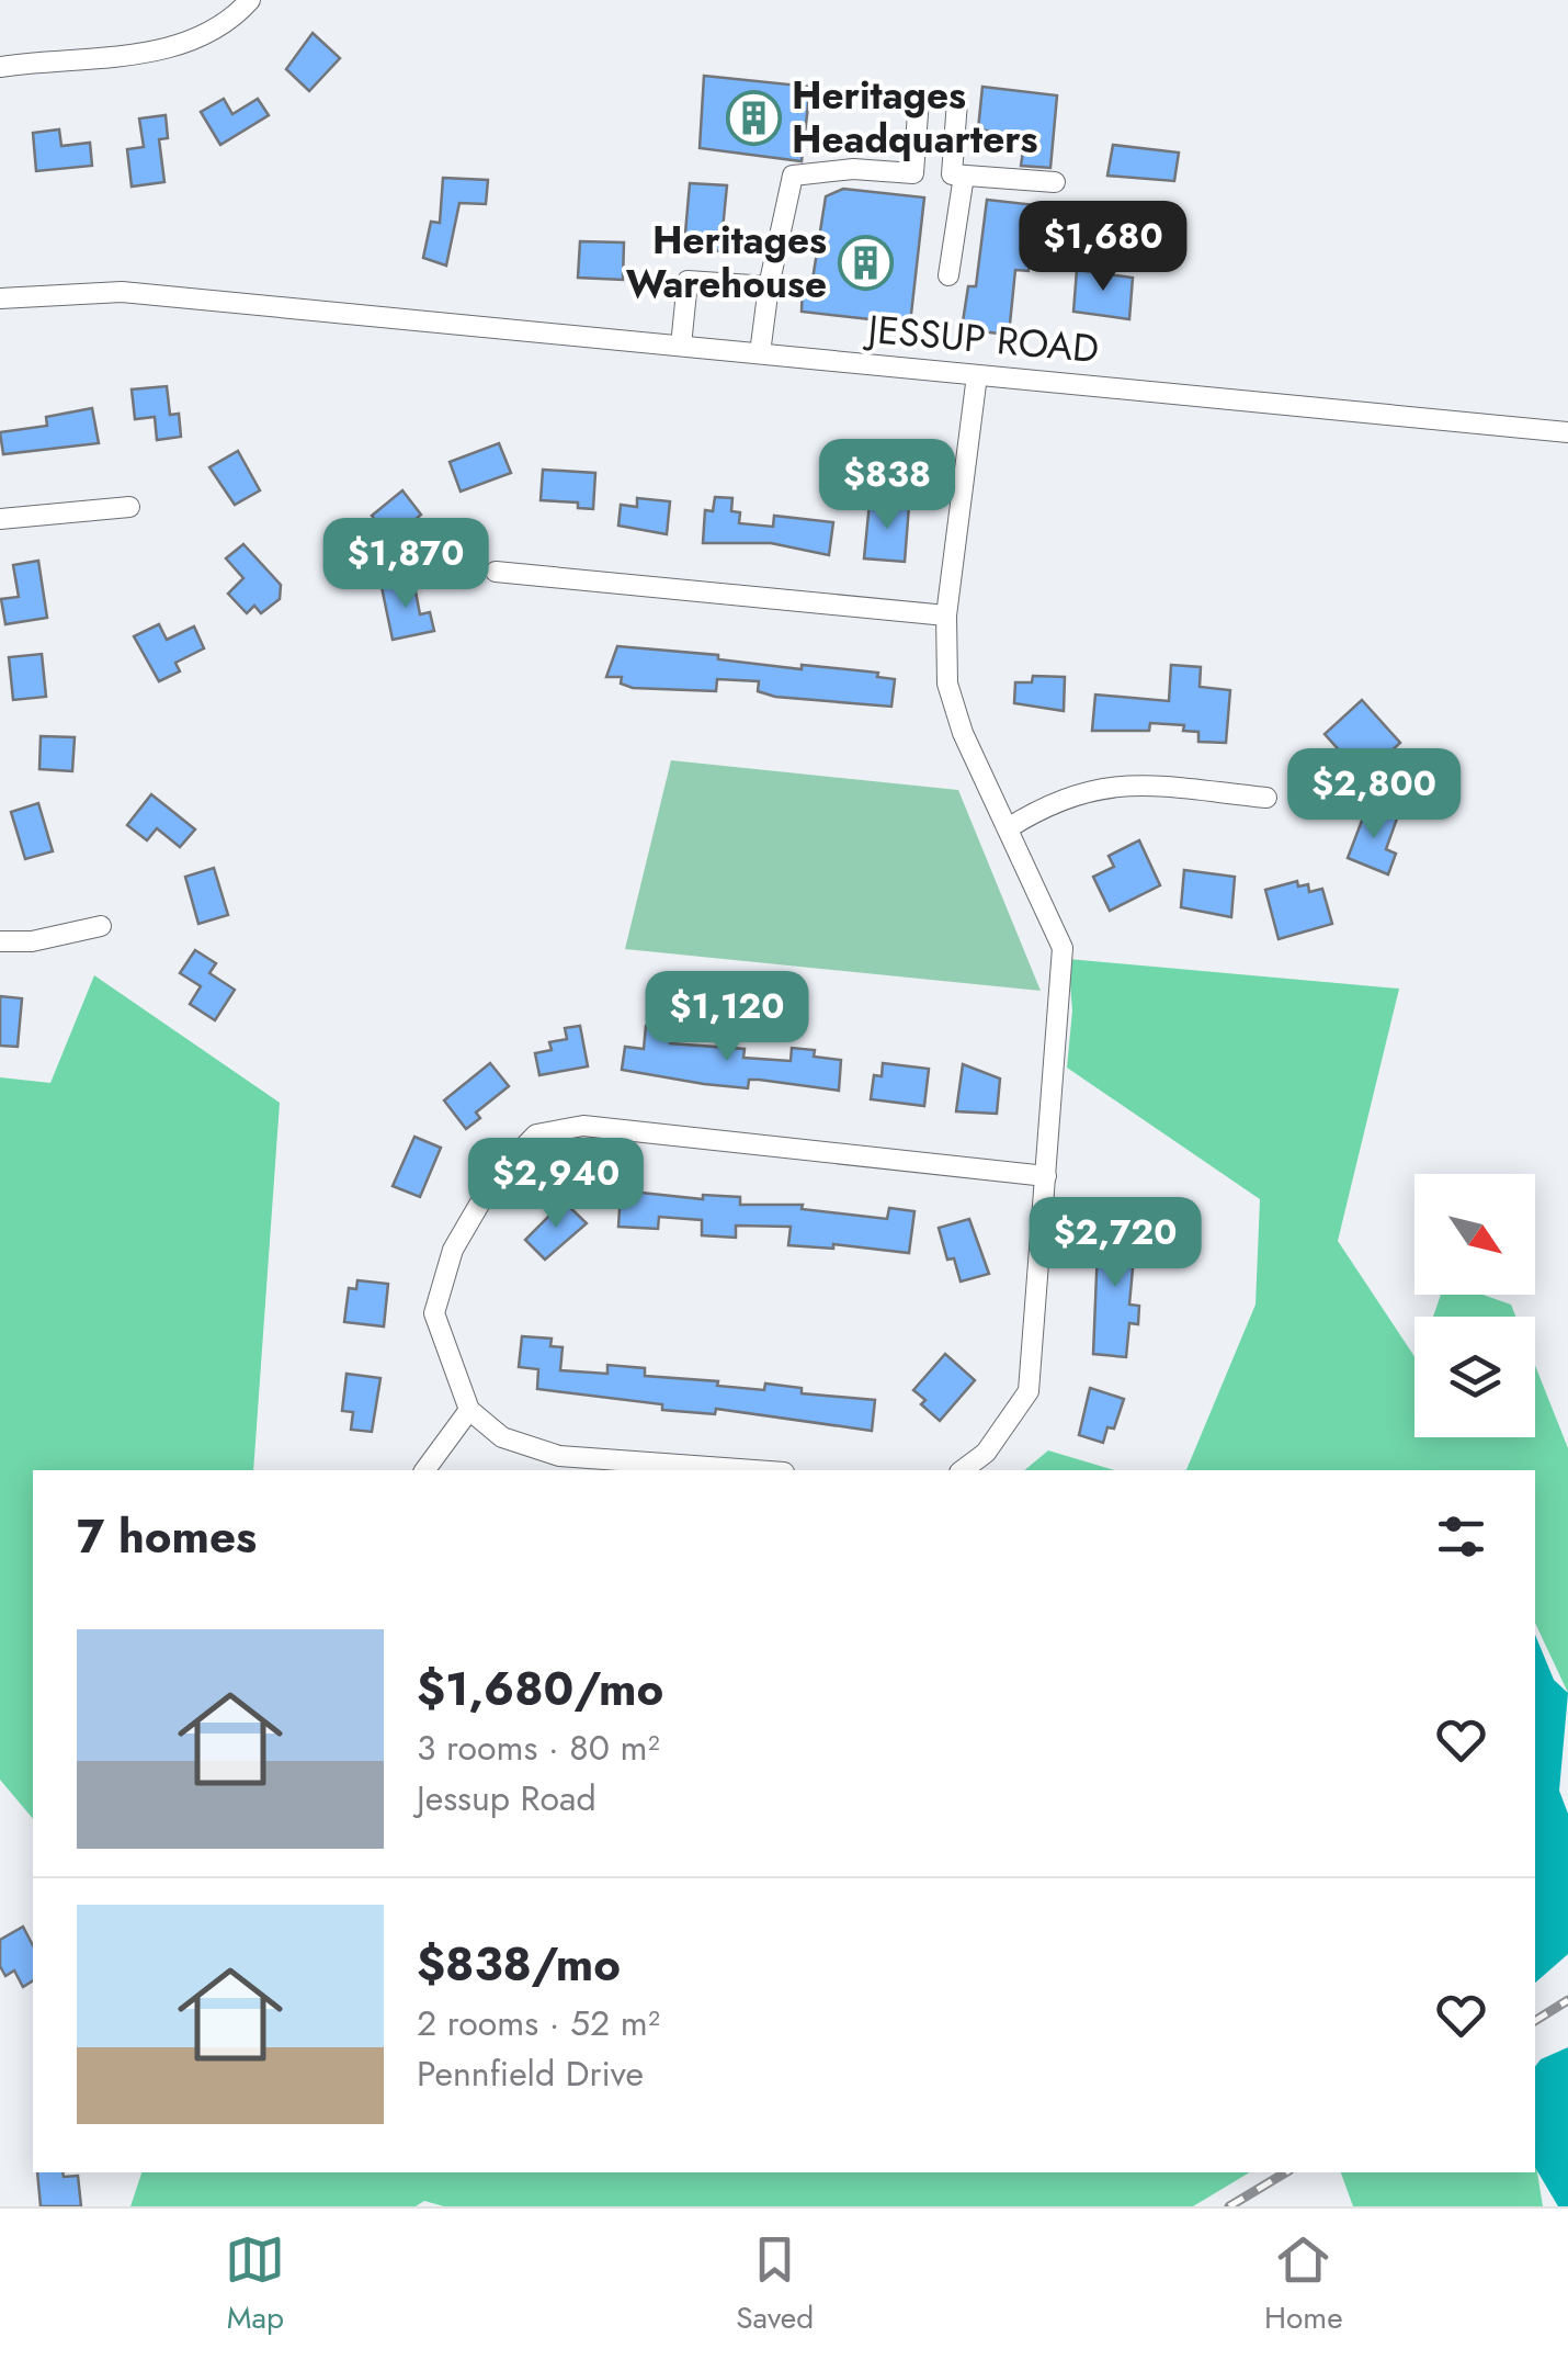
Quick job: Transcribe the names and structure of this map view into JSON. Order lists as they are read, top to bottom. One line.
{"streets":{"street":["JESSUP ROAD"]},"places":{"building":["Heritages Headquarters","Heritages Warehouse"]},"north":"bottom right","page":{"price":["$1,680","$838","$1,870","$2,800","$1,120","$2,940","$2,720"],"heading":"7 homes","list":[{"name":"$1,680/mo","note":"3 rooms · 80 m² · Jessup Road"},{"name":"$838/mo","note":"2 rooms · 52 m² · Pennfield Drive"}],"tabs":["Map","Saved","Home"]}}
